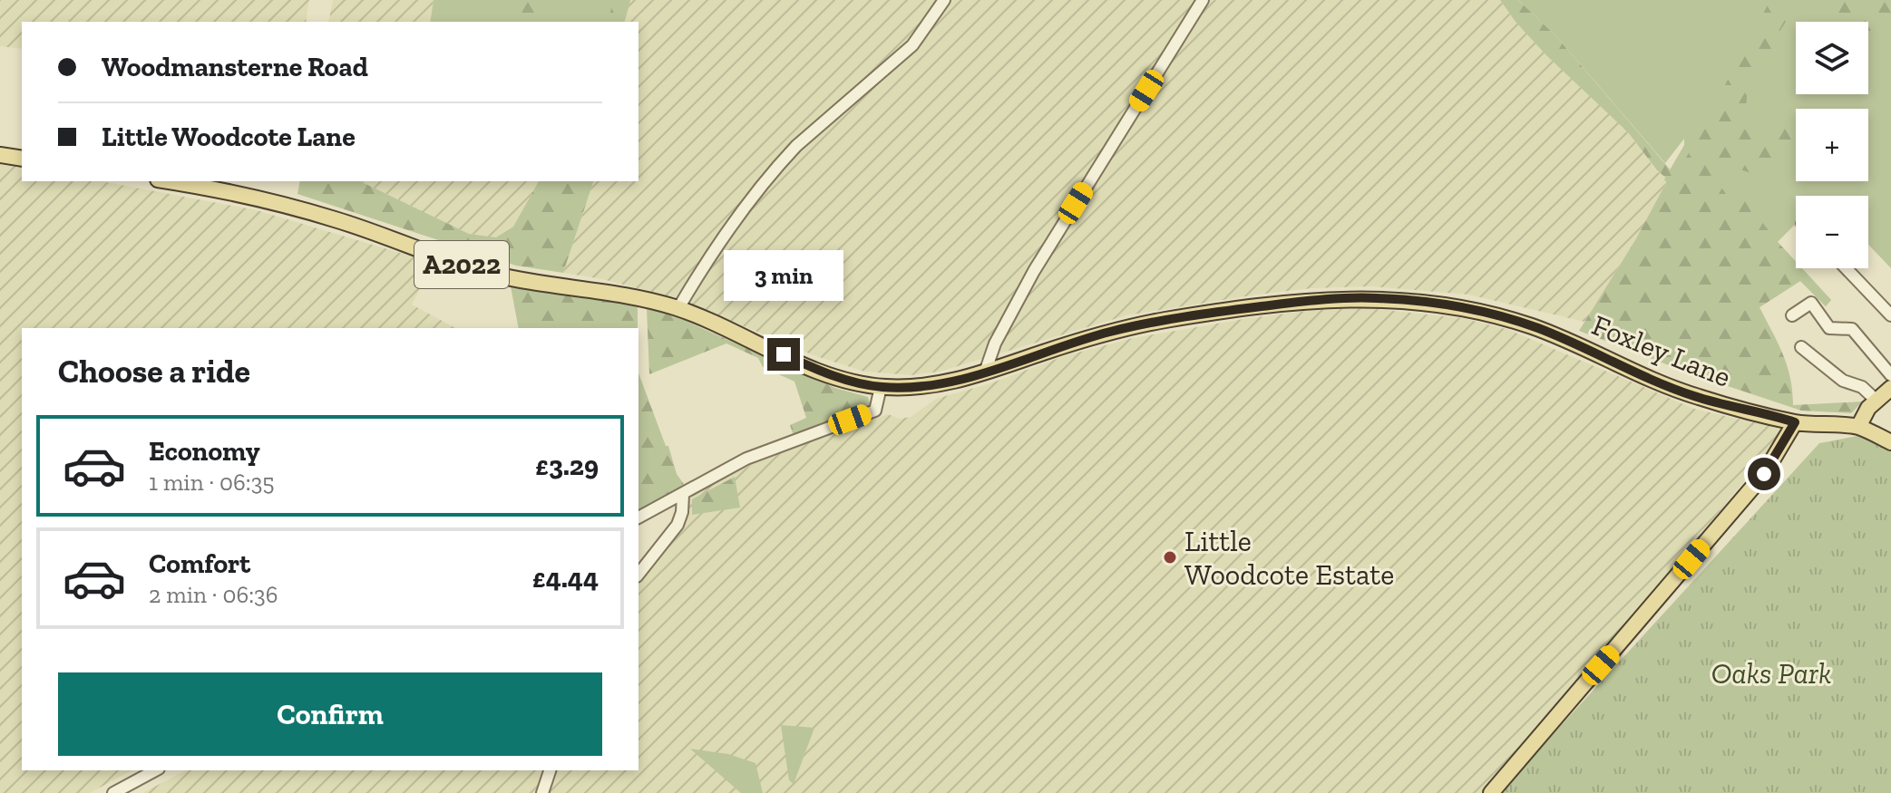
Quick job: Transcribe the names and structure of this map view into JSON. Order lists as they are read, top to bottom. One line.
{"streets":{"main road":["A2022","Foxley Lane"]},"crossings":[["A2022","Foxley Lane"]],"parks":["Oaks Park"],"places":["Little Woodcote Estate"],"page":{"map_buttons":["+","−"],"banner":["Woodmansterne Road","Little Woodcote Lane"],"bubble":"3 min","heading":"Choose a ride","list":[{"name":"Economy","note":"1 min · 06:35","value":"£3.29"},{"name":"Comfort","note":"2 min · 06:36","value":"£4.44"}],"buttons":"Confirm"}}
